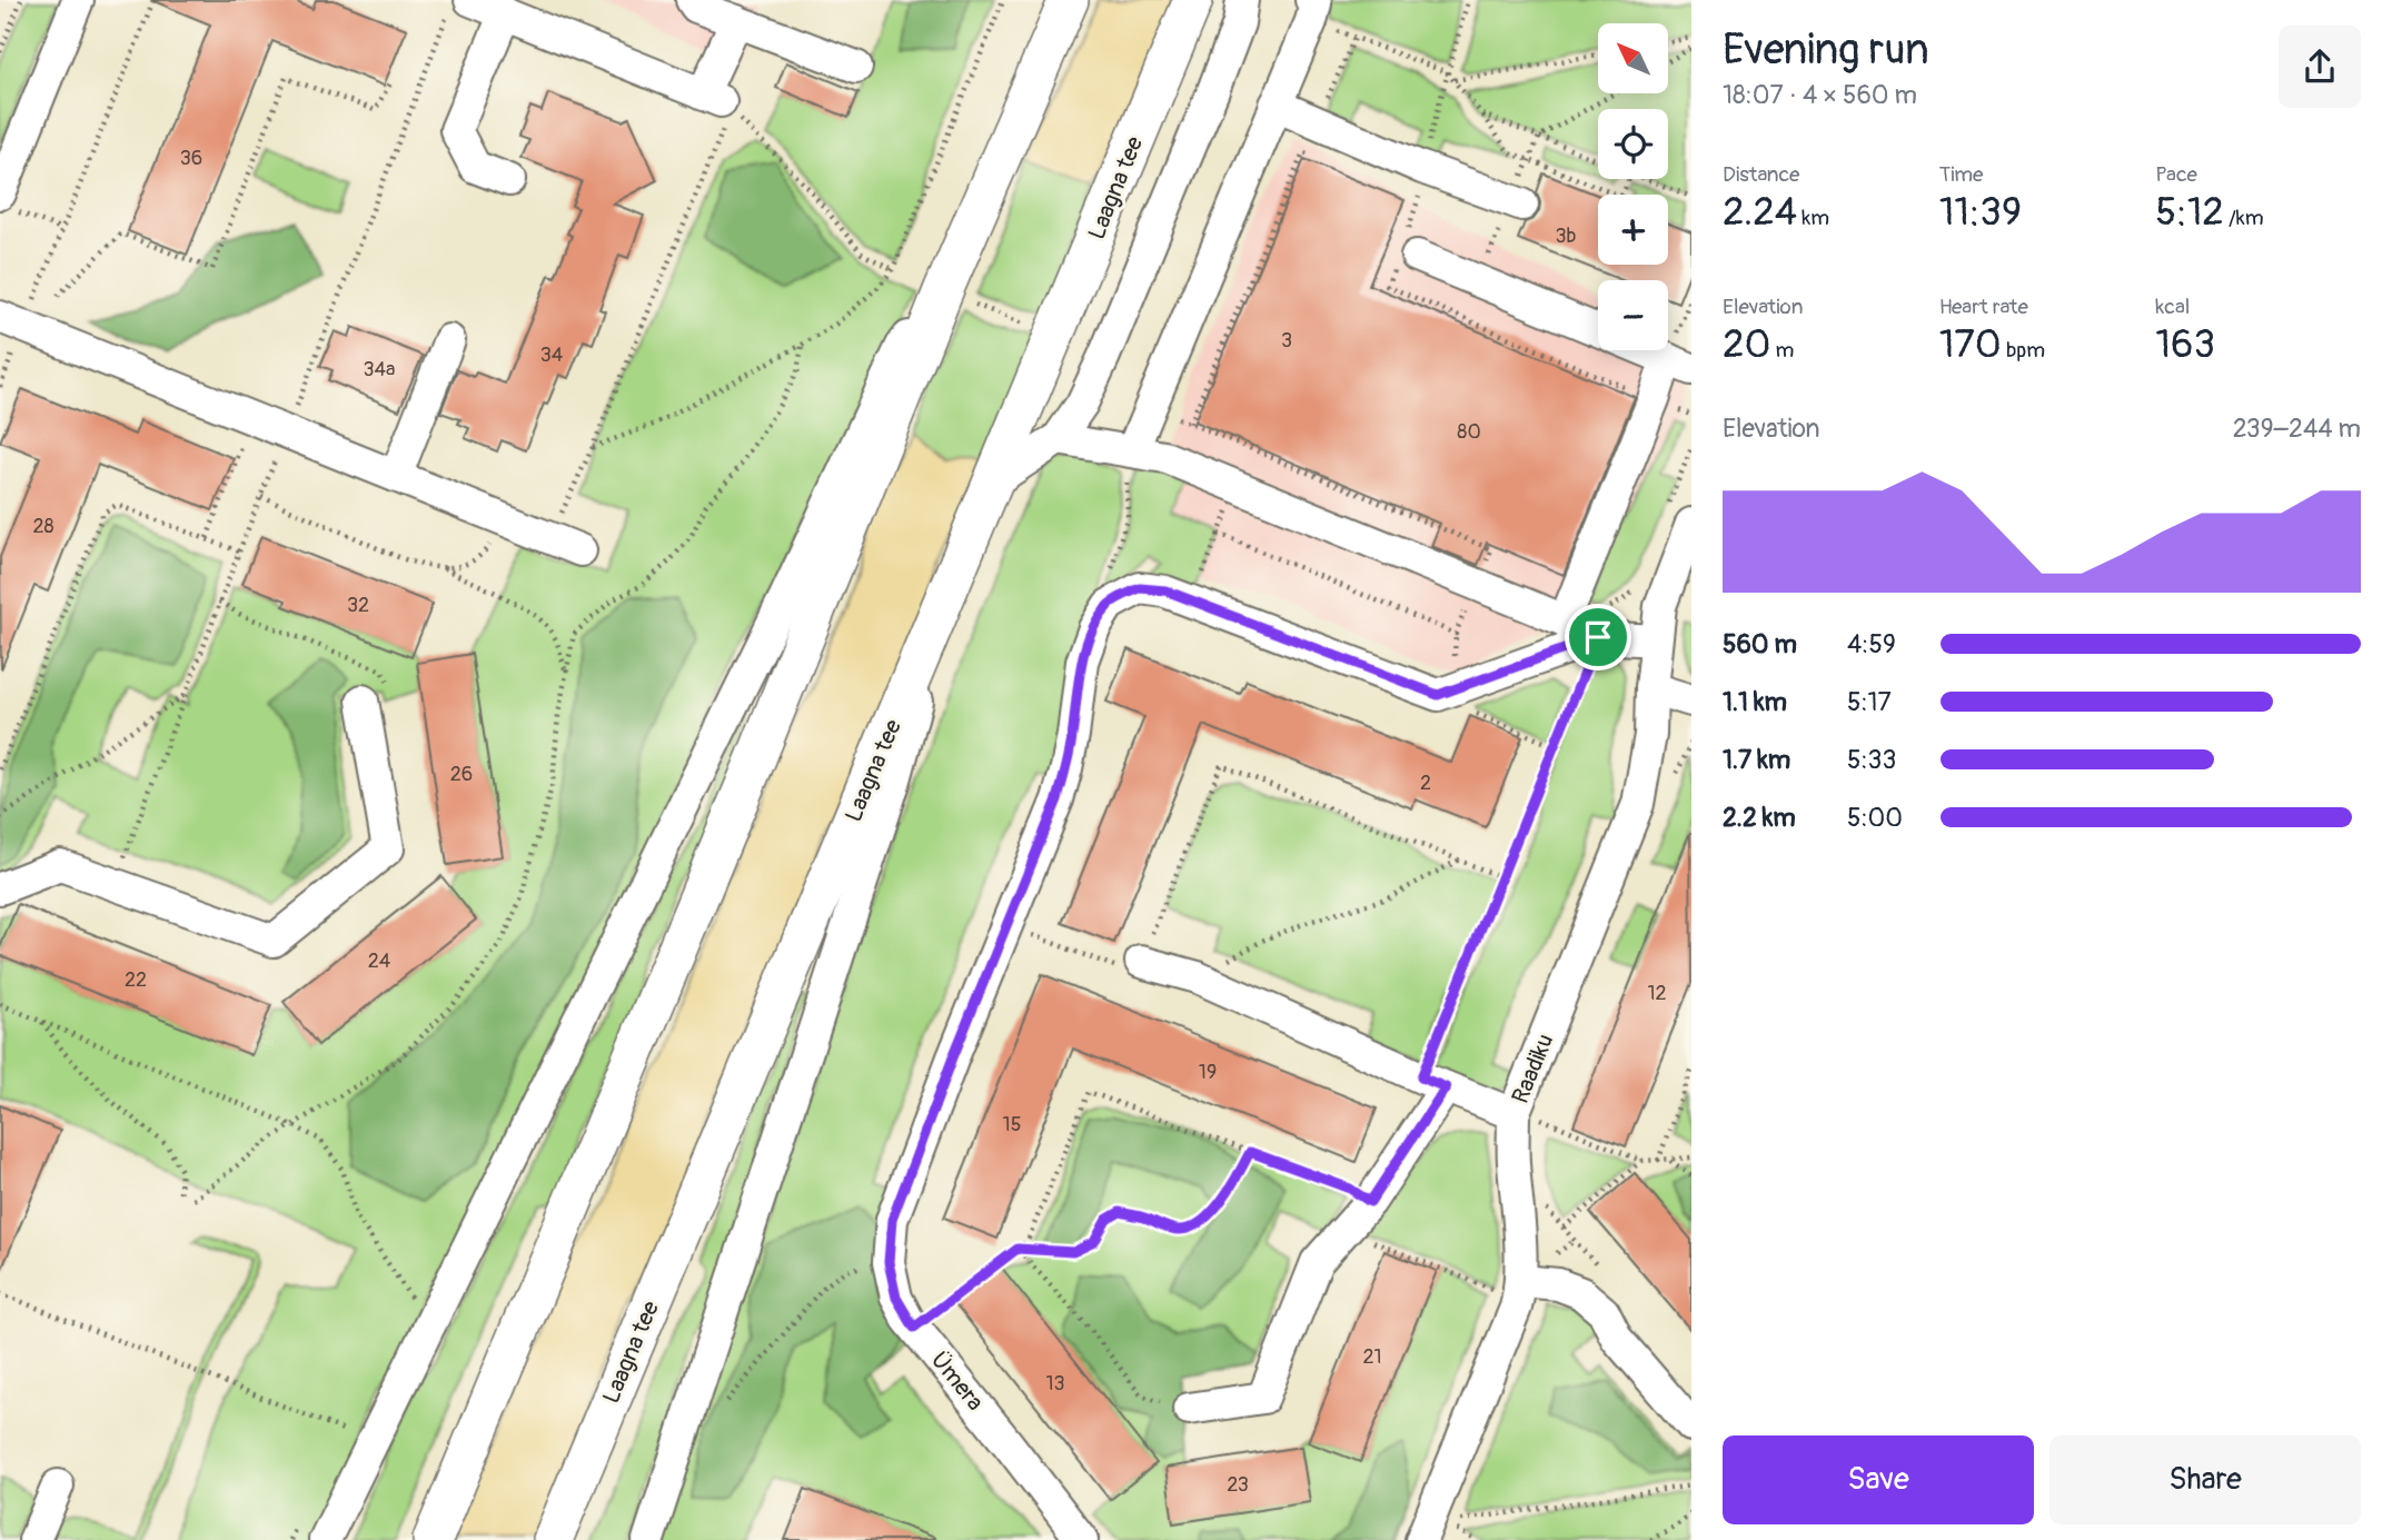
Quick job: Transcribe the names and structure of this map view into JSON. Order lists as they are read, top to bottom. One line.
{"streets":{"main road":["Laagna tee"],"street":["Raadiku","Ümera"]},"house_numbers":["36","3b","3","34","34a","80","28","32","26","2","24","22","12","19","15","21","13","23"],"north":"top left","page":{"heading":["Evening run","18:07 · 4 × 560 m"],"map_buttons":["+","−"],"stats":[["Distance","2.24 km"],["Time","11:39"],["Pace","5:12 /km"],["Elevation","20 m"],["Heart rate","170 bpm"],["kcal","163"]],"chart":["Elevation","239–244 m"],"list":[{"name":"560 m","note":"4:59"},{"name":"1.1 km","note":"5:17"},{"name":"1.7 km","note":"5:33"},{"name":"2.2 km","note":"5:00"}],"buttons":["Save","Share"]}}
